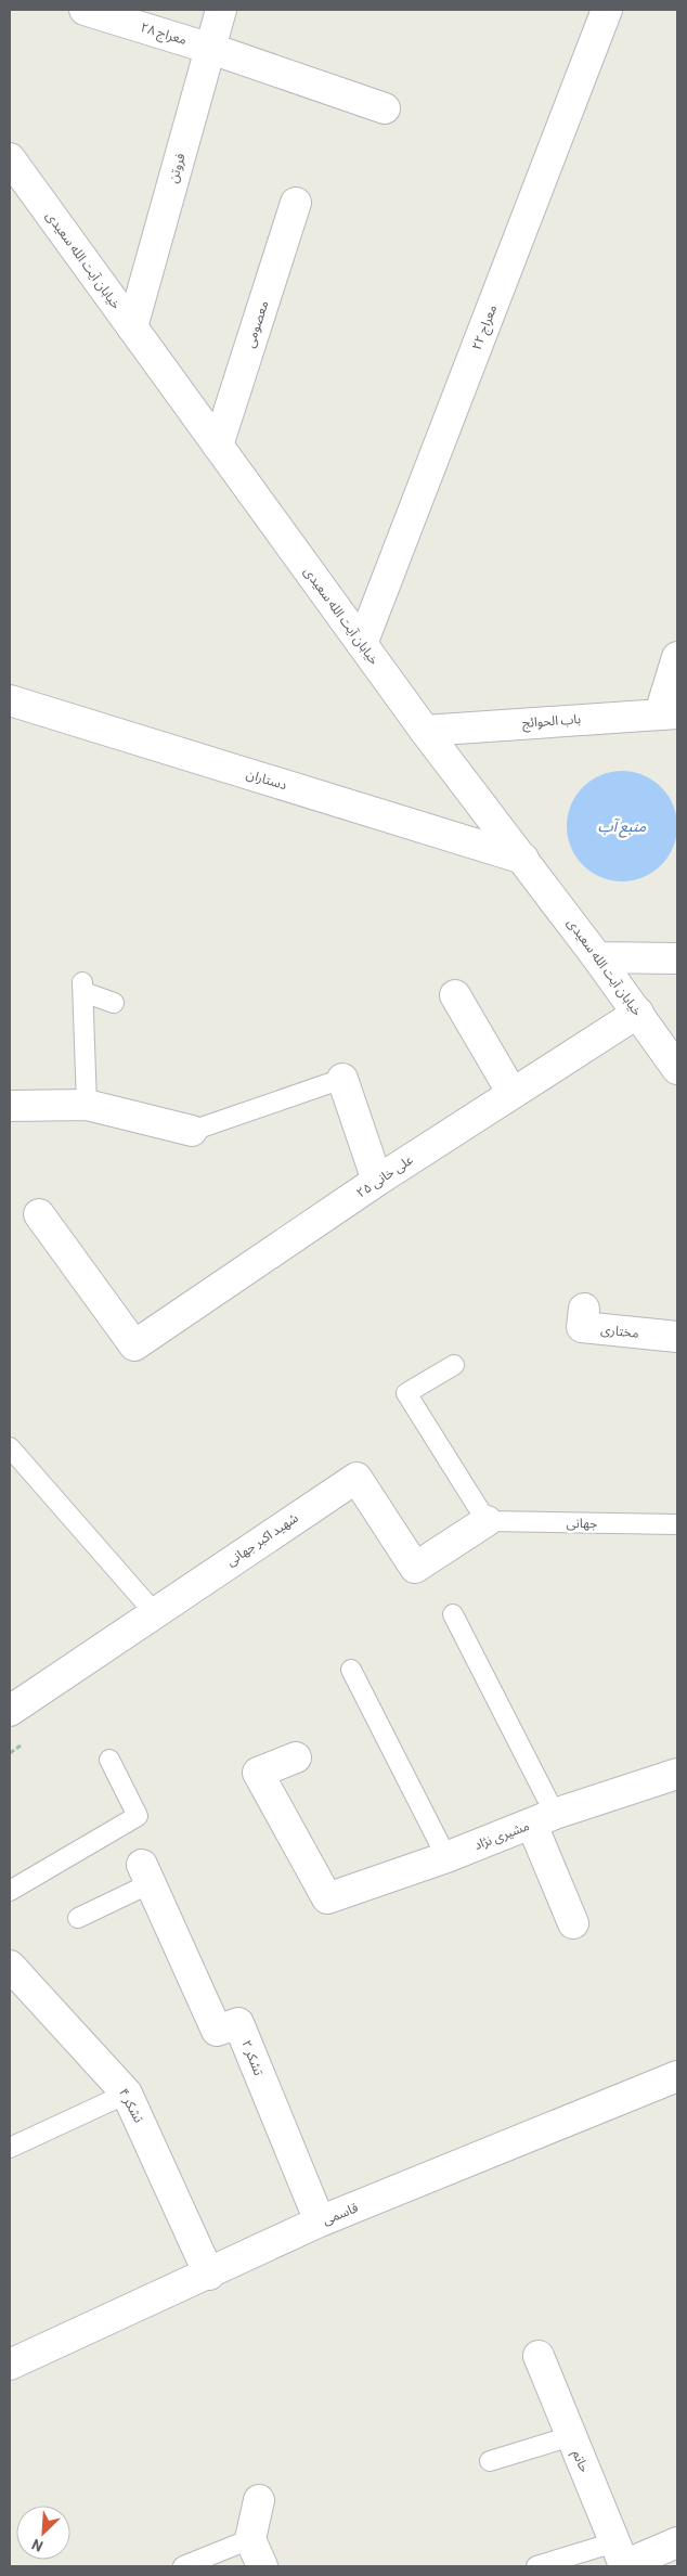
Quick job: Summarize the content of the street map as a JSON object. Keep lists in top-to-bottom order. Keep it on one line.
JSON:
{"streets":{"street":["معراج ۲۸","فروتن","خیابان آیت الله سعیدی","معصومی","معراج ۲۲","باب الحوائج","دستاران","علی خانی ۲۵","مختاری","شهید اکبر جهانی","مشیری نژاد","تشکر ۲","تشکر ۴","قاسمی","حاتم"],"lane":["جهانی"]},"crossings":[["معراج ۲۸","فروتن"],["فروتن","خیابان آیت الله سعیدی"],["خیابان آیت الله سعیدی","معصومی"],["خیابان آیت الله سعیدی","معراج ۲۲"],["خیابان آیت الله سعیدی","باب الحوائج"],["خیابان آیت الله سعیدی","دستاران"],["خیابان آیت الله سعیدی","علی خانی ۲۵"],["جهانی","شهید اکبر جهانی"],["تشکر ۲","قاسمی"],["تشکر ۴","قاسمی"]],"water":["منبع آب"],"north":"bottom left"}
